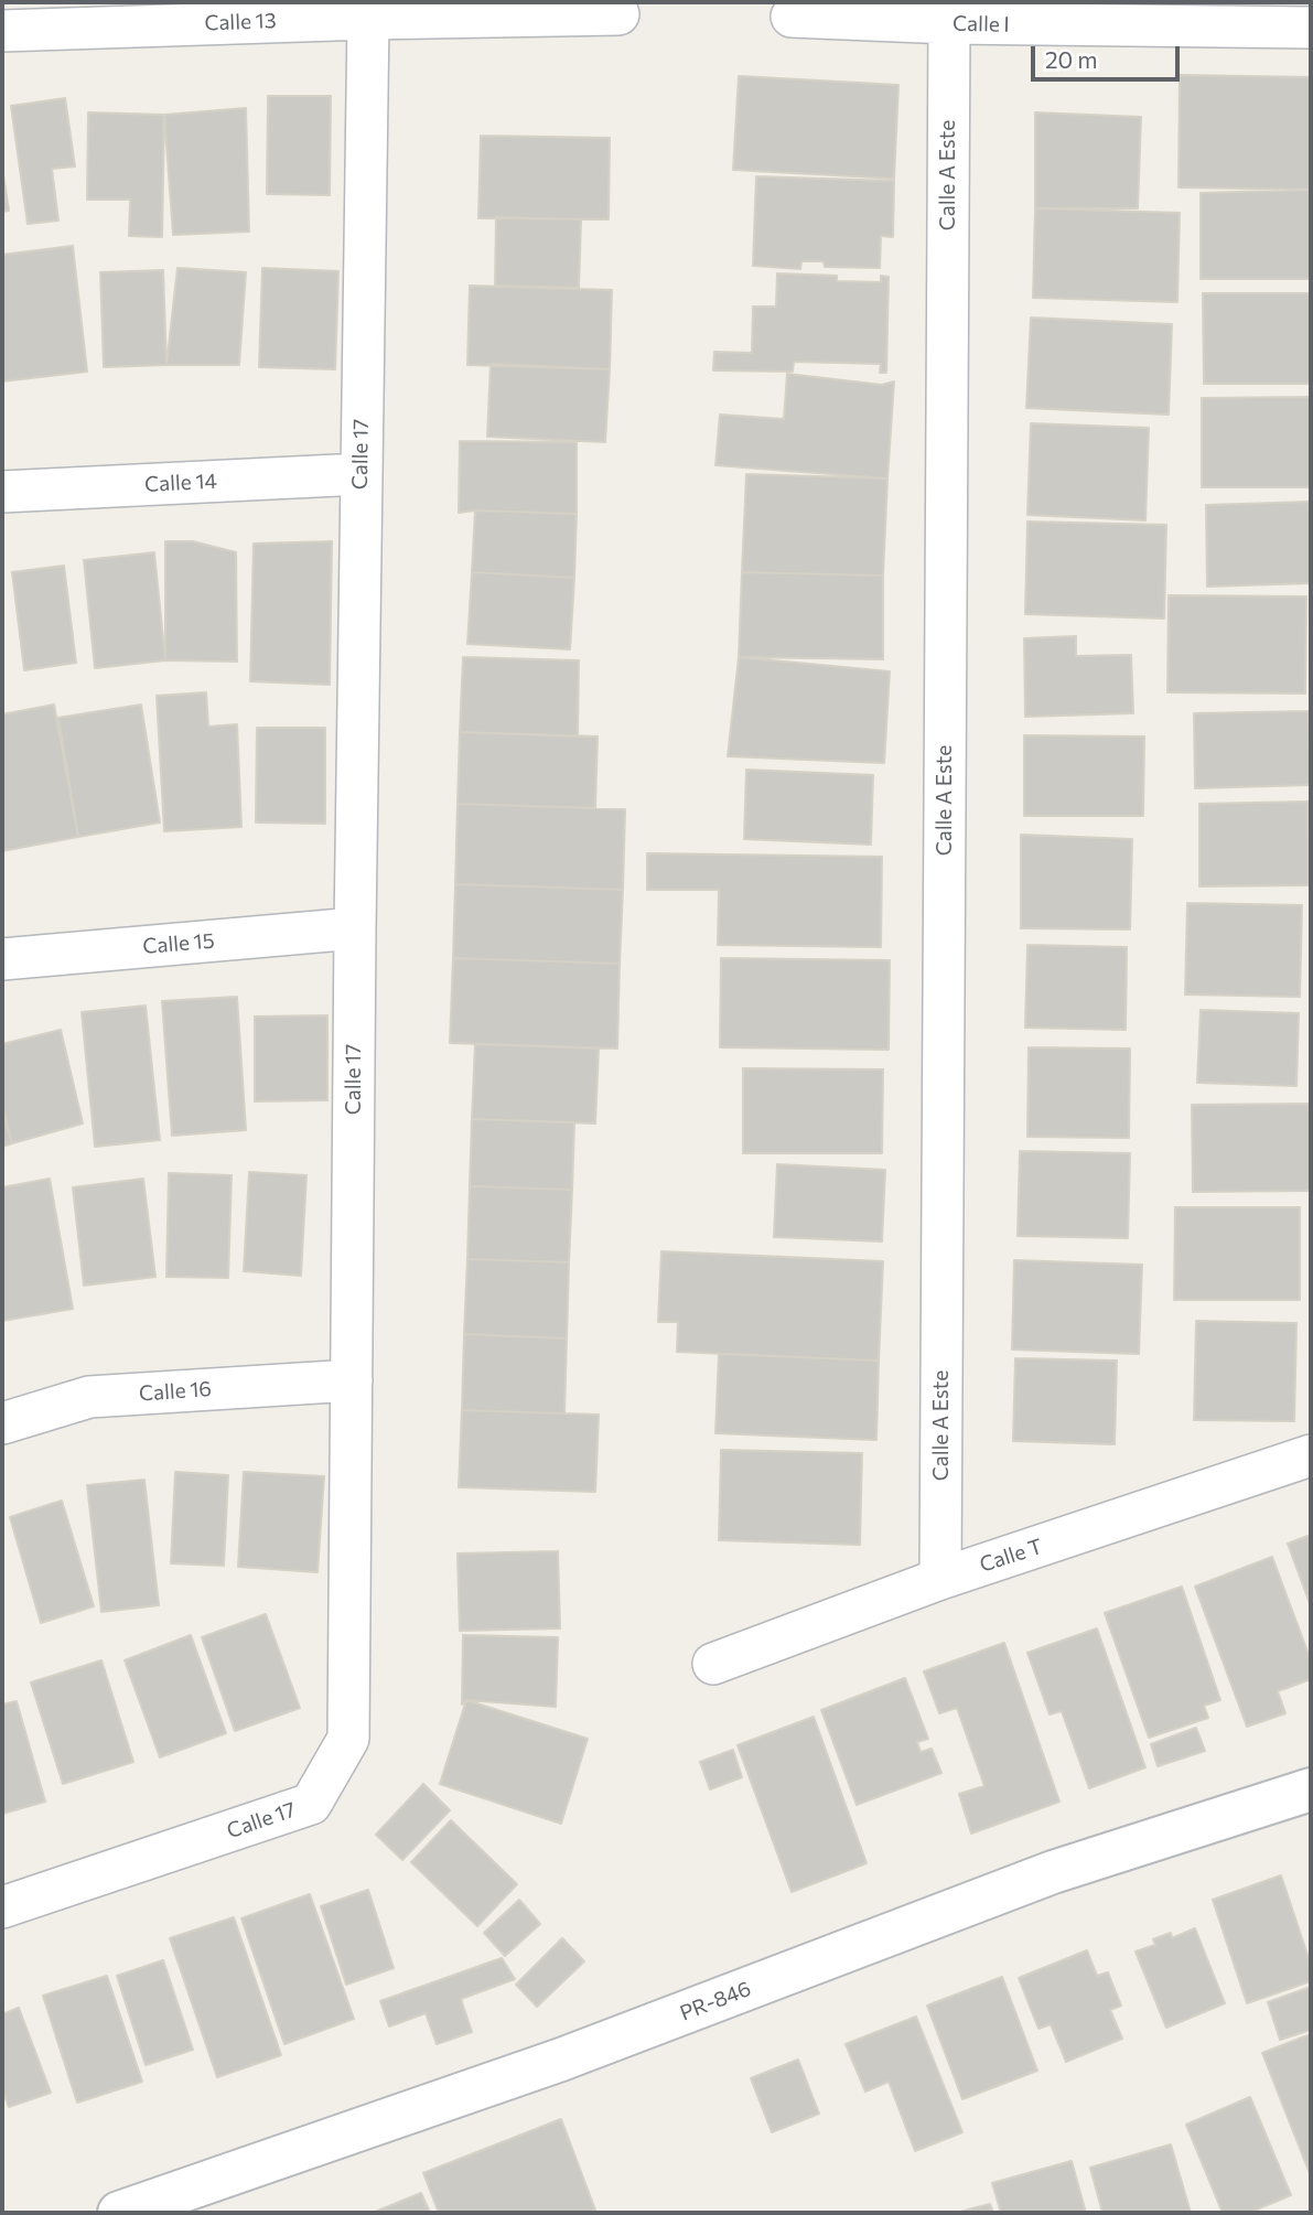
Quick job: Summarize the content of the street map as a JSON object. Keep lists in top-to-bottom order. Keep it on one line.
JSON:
{"streets":{"street":["Calle 13","Calle I","Calle A Este","Calle 17","Calle 14","Calle 15","Calle 16","Calle T","PR-846"]},"crossings":[["Calle 13","Calle 17"],["Calle I","Calle A Este"],["Calle A Este","Calle T"],["Calle 17","Calle 14"],["Calle 17","Calle 15"],["Calle 17","Calle 16"]],"scale_bar":"20 m"}
